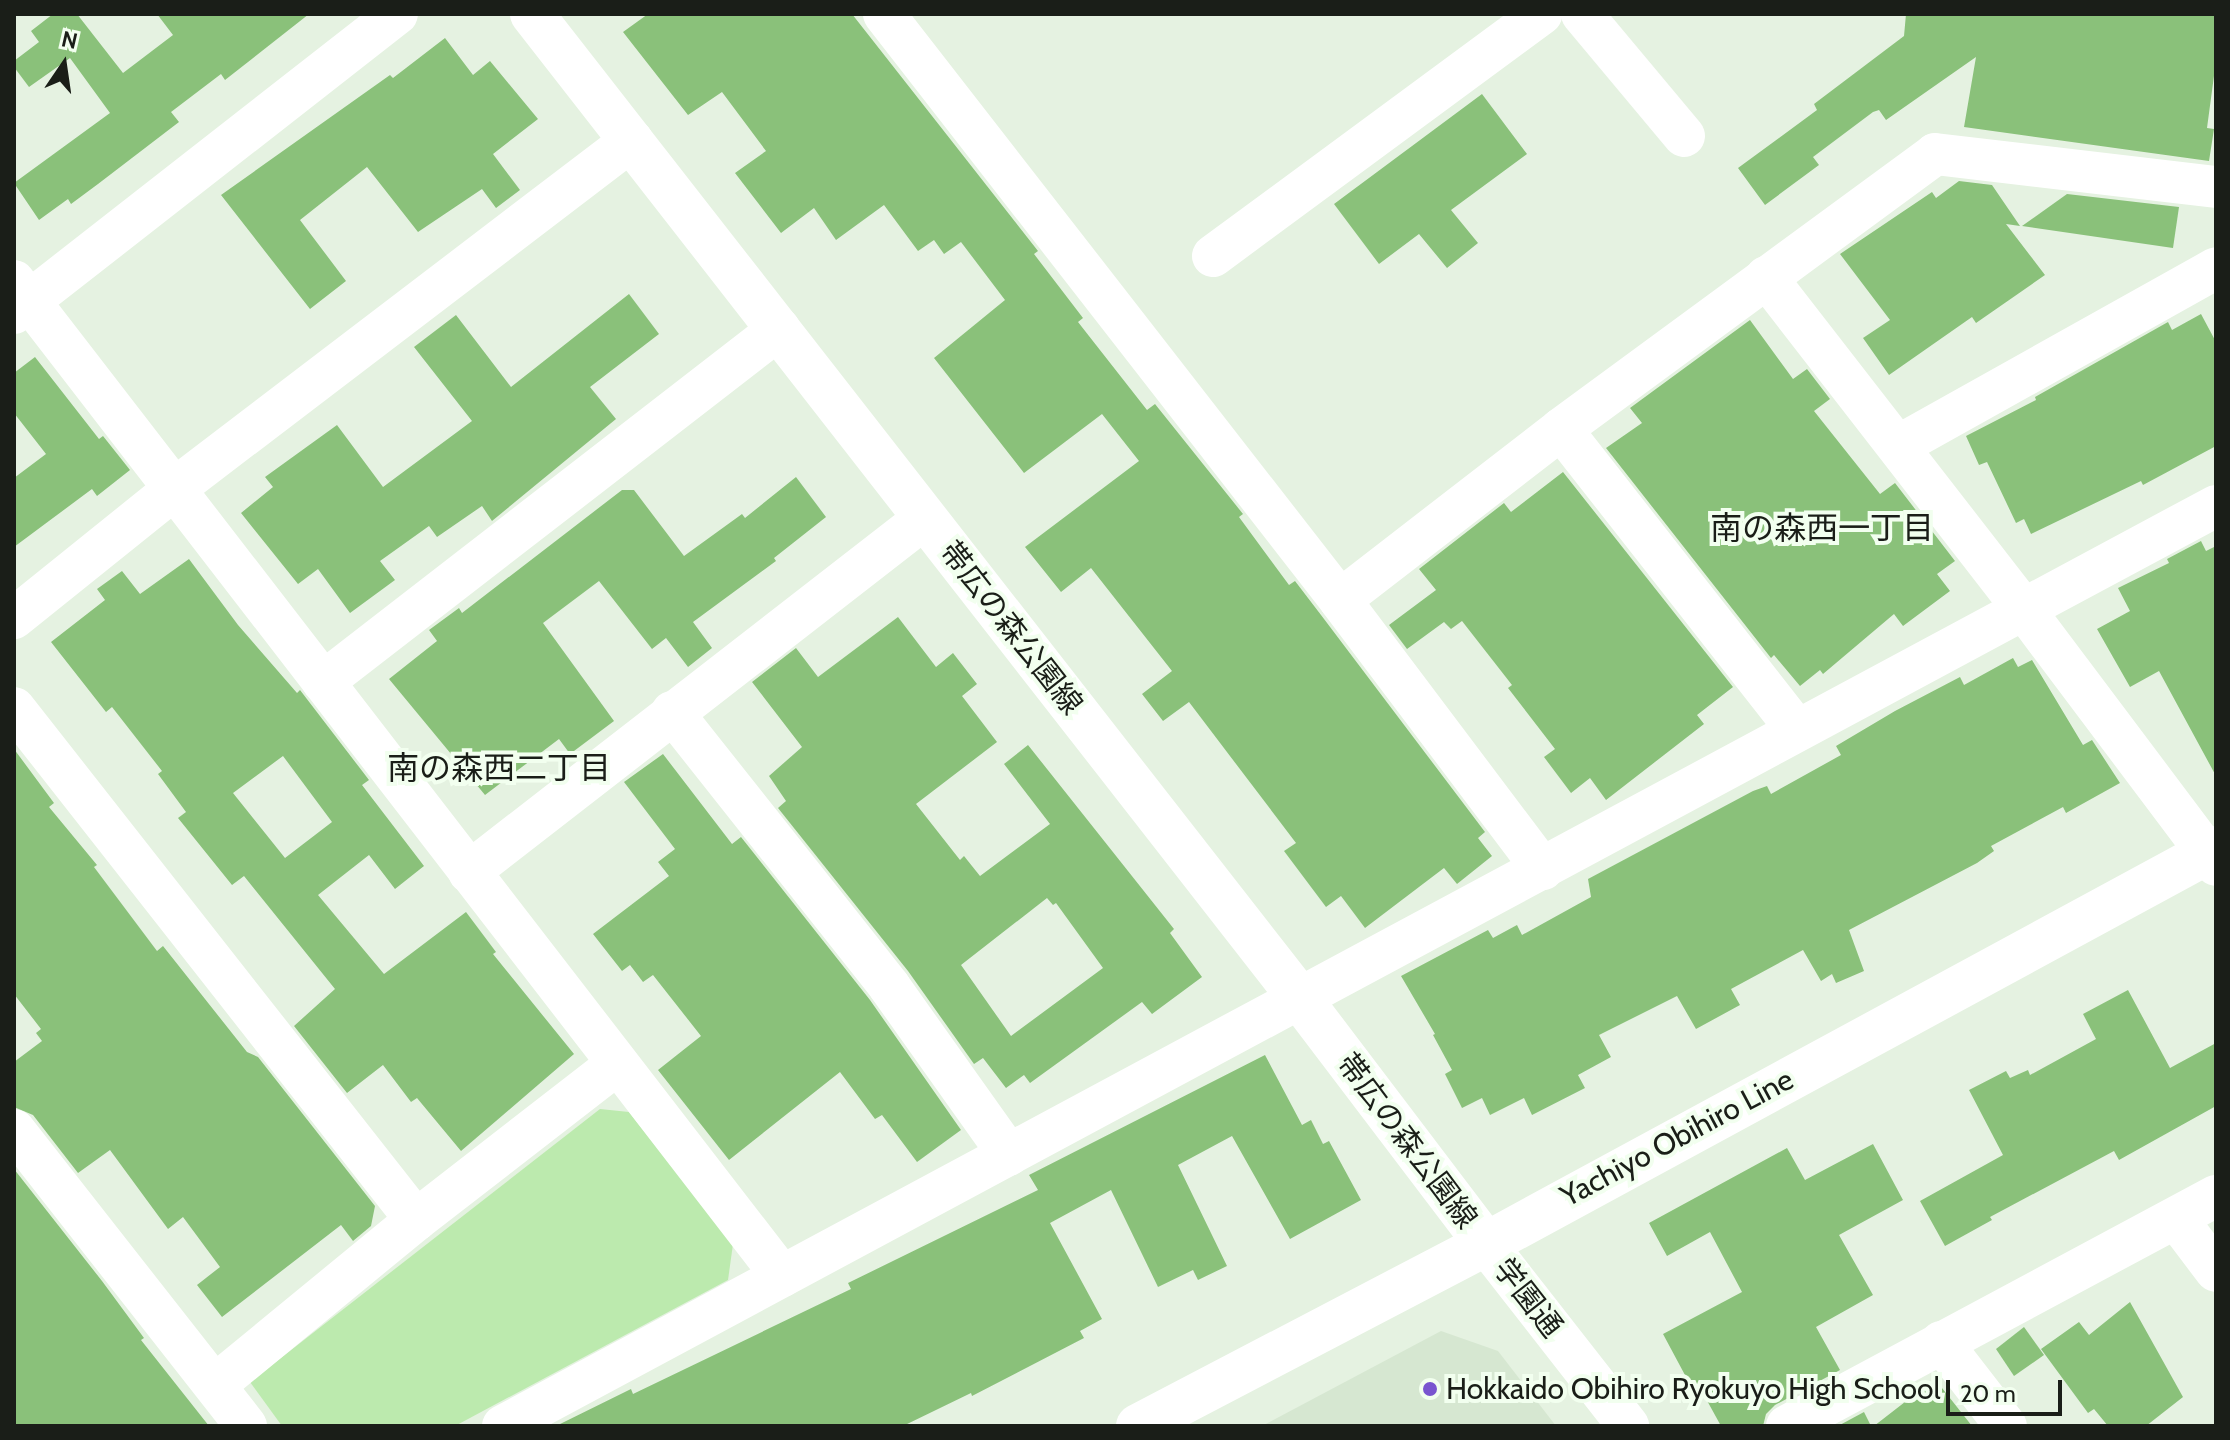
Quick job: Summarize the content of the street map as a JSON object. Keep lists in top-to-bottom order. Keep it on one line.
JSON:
{"streets":{"main road":["帯広の森公園線","Yachiyo Obihiro Line"],"street":["学園通"]},"crossings":[["帯広の森公園線","Yachiyo Obihiro Line"],["帯広の森公園線","学園通"],["Yachiyo Obihiro Line","学園通"]],"districts":["南の森西一丁目","南の森西二丁目"],"places":["Hokkaido Obihiro Ryokuyo High School"],"scale_bar":"20 m","north":"top"}
